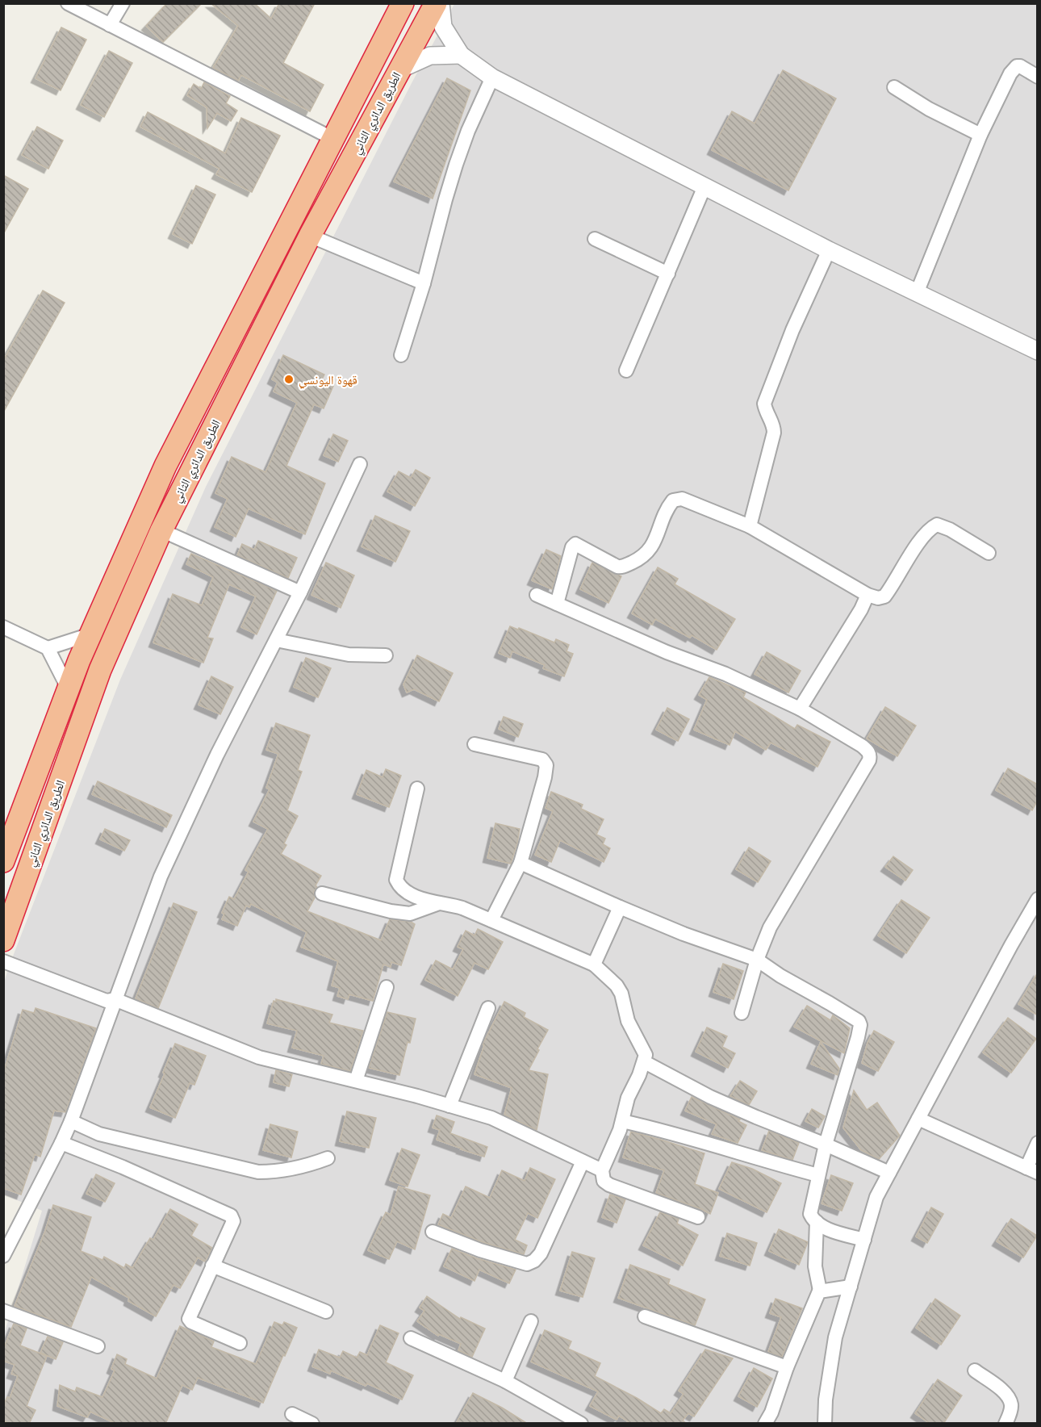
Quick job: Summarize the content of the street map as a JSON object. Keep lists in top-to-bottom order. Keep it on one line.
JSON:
{"streets":{"highway":["الطريق الدائري الثاني"]},"places":["قهوة اليونسي"]}
